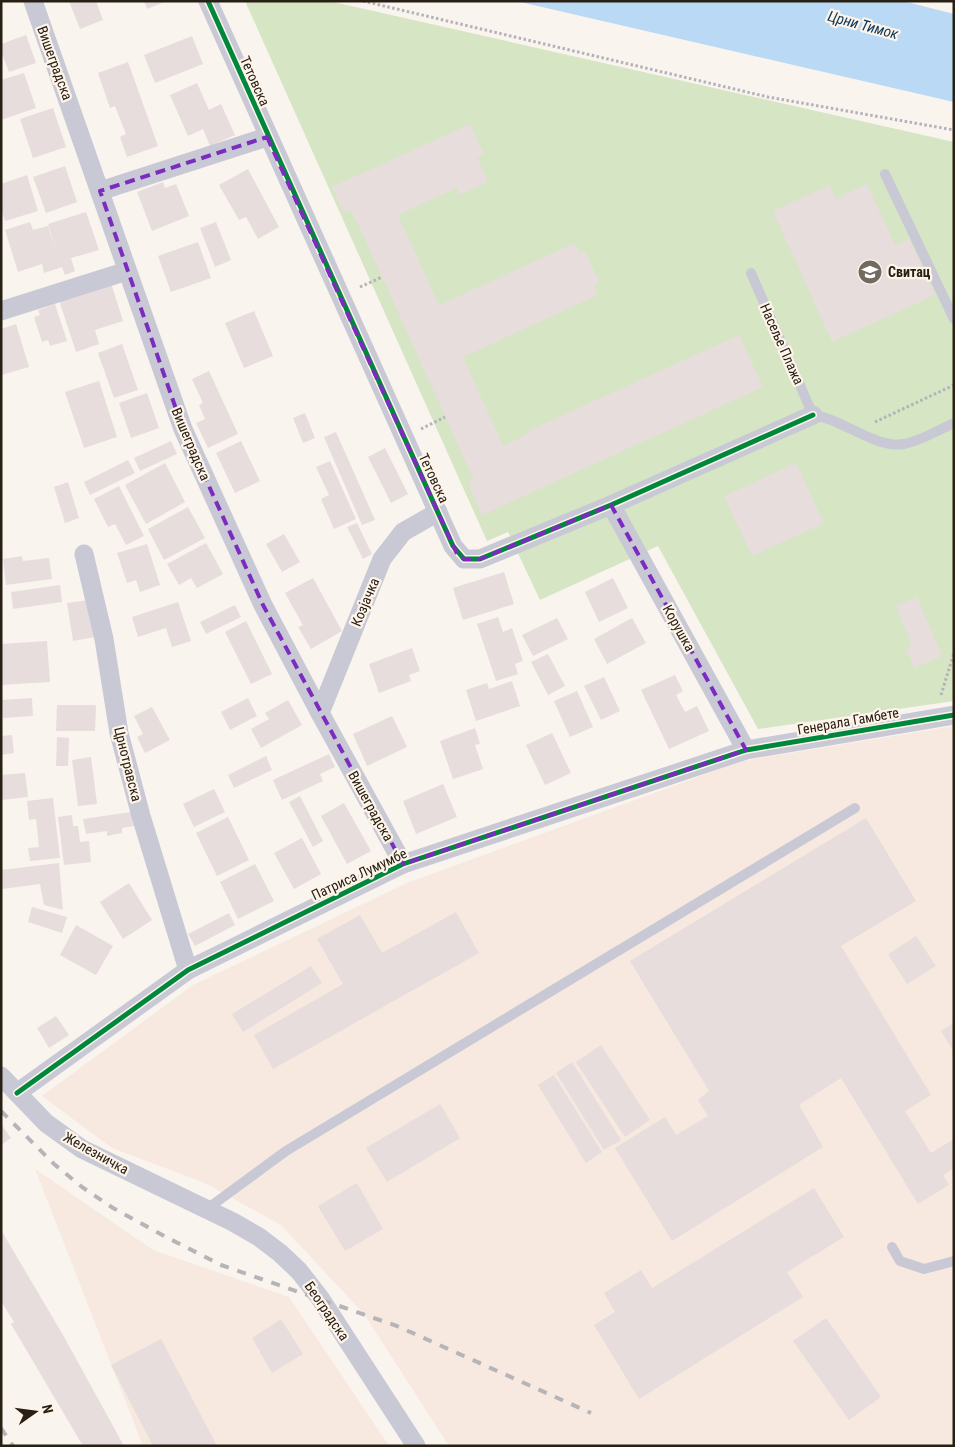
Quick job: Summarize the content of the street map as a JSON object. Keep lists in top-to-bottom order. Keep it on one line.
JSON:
{"streets":{"street":["Вишеградска","Тетовска","Козјачка","Корушка","Генерала Гамбете","Црнотравска","Патриса Лумумбе","Железничка","Београдска"],"lane":["Насеље Плажа"]},"crossings":[["Вишеградска","Козјачка"],["Вишеградска","Патриса Лумумбе"],["Тетовска","Насеље Плажа"],["Тетовска","Козјачка"],["Тетовска","Корушка"],["Корушка","Генерала Гамбете"],["Корушка","Патриса Лумумбе"],["Генерала Гамбете","Патриса Лумумбе"],["Црнотравска","Патриса Лумумбе"],["Патриса Лумумбе","Железничка"],["Железничка","Београдска"]],"water":["Црни Тимок"],"places":{"school or university":["Свитац"]},"north":"right"}
